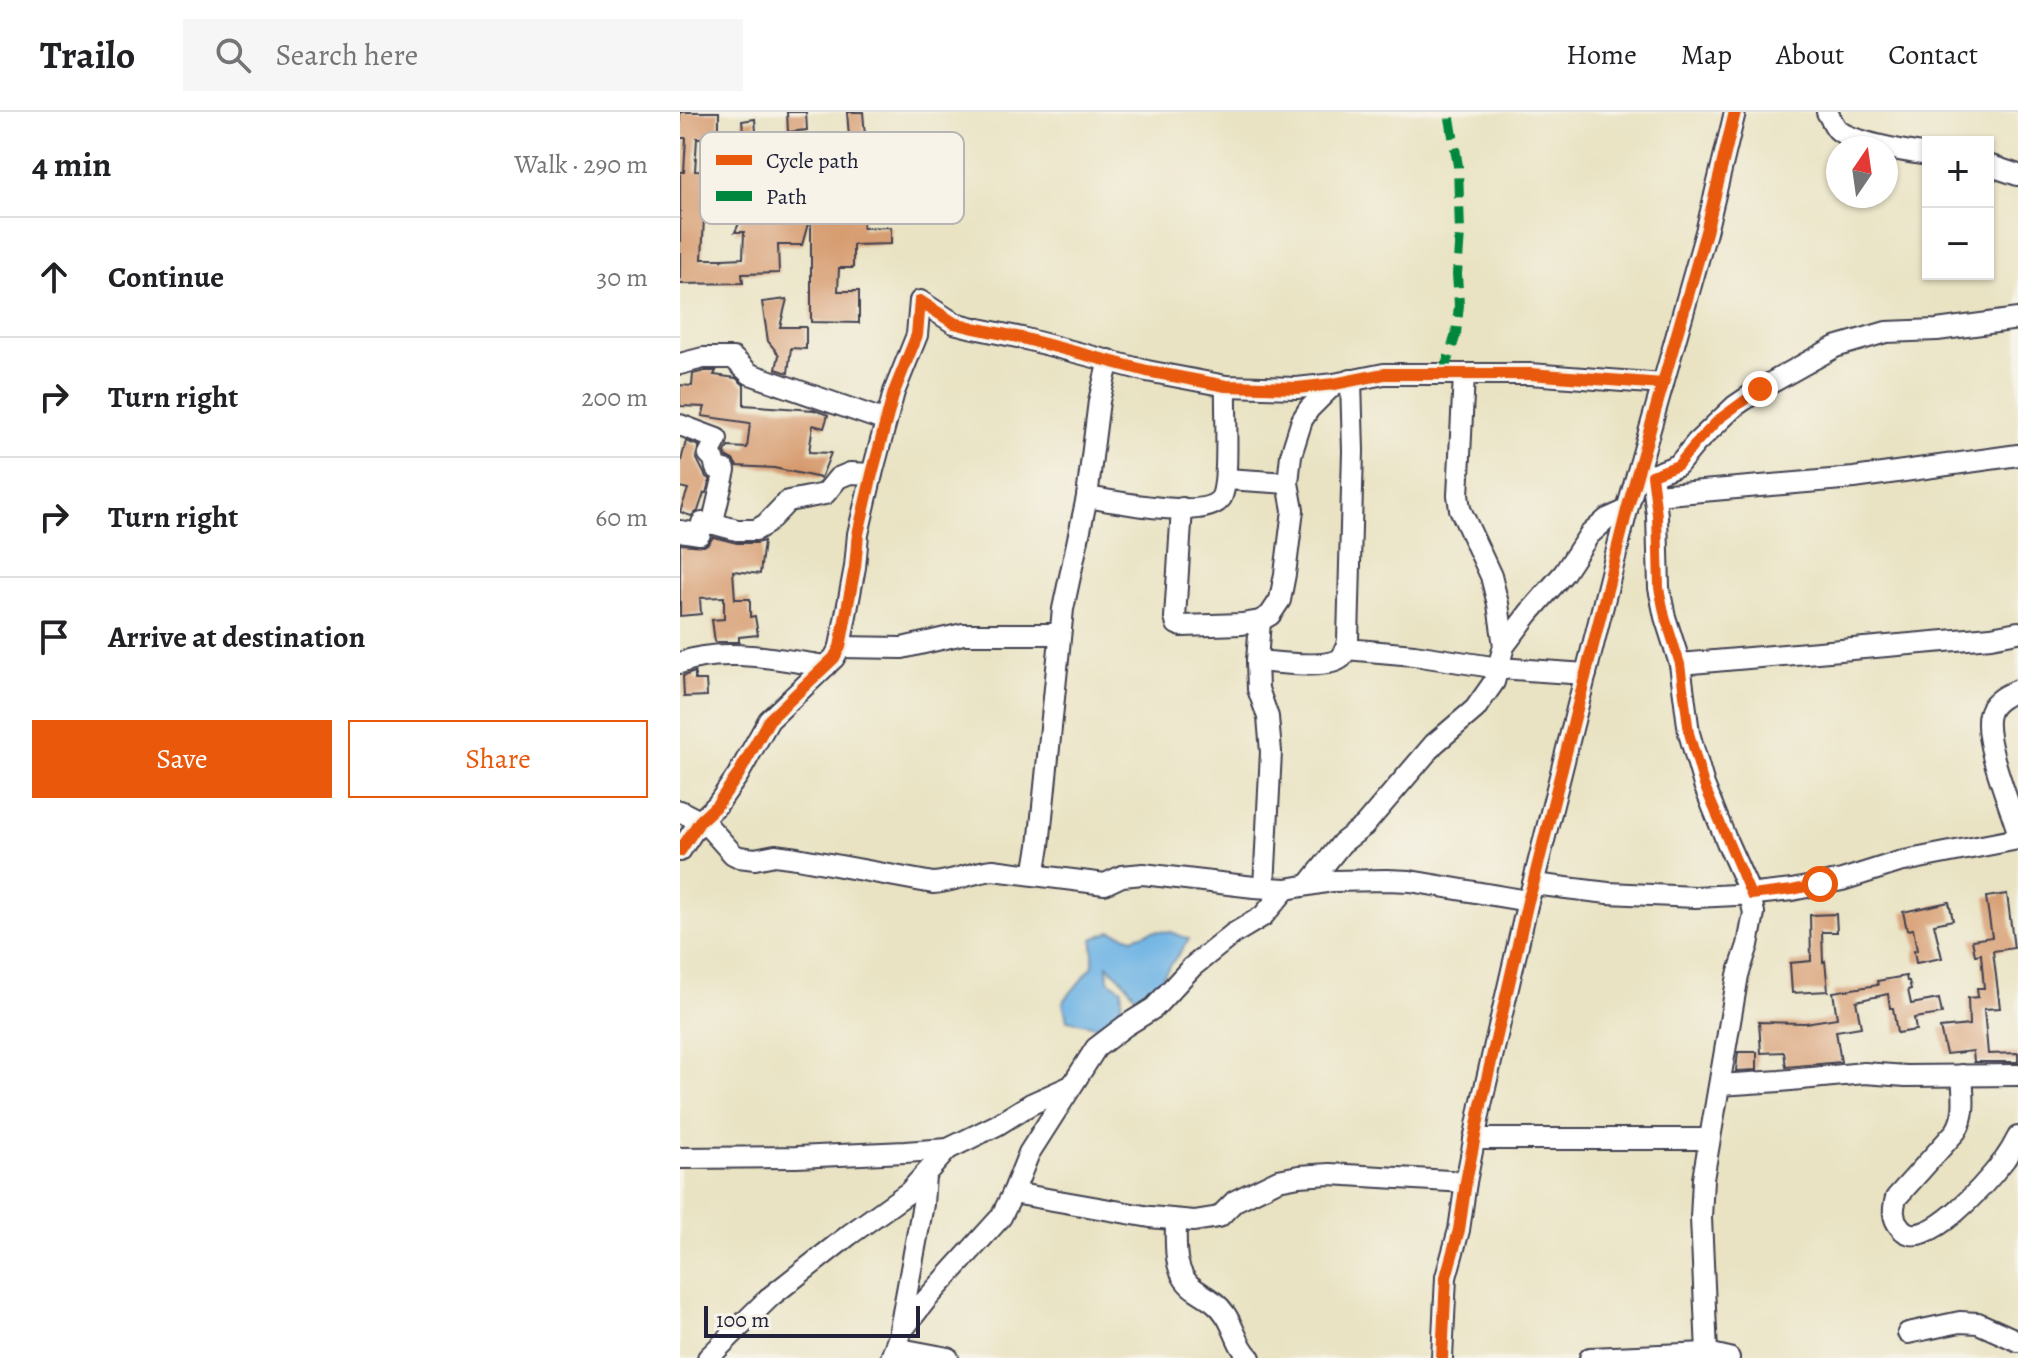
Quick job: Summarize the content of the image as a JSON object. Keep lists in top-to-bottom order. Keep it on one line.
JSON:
{"legend":["Cycle path","Path"],"scale_bar":"100 m","north":"top","page":{"header":"Trailo","search":"Search here","nav":["Home","Map","About","Contact"],"heading":["4 min","Walk · 290 m"],"map_buttons":["+","−"],"list":[["Continue","30 m"],["Turn right","200 m"],["Turn right","60 m"],"Arrive at destination"],"buttons":["Save","Share"],"scale":"100 m"}}
